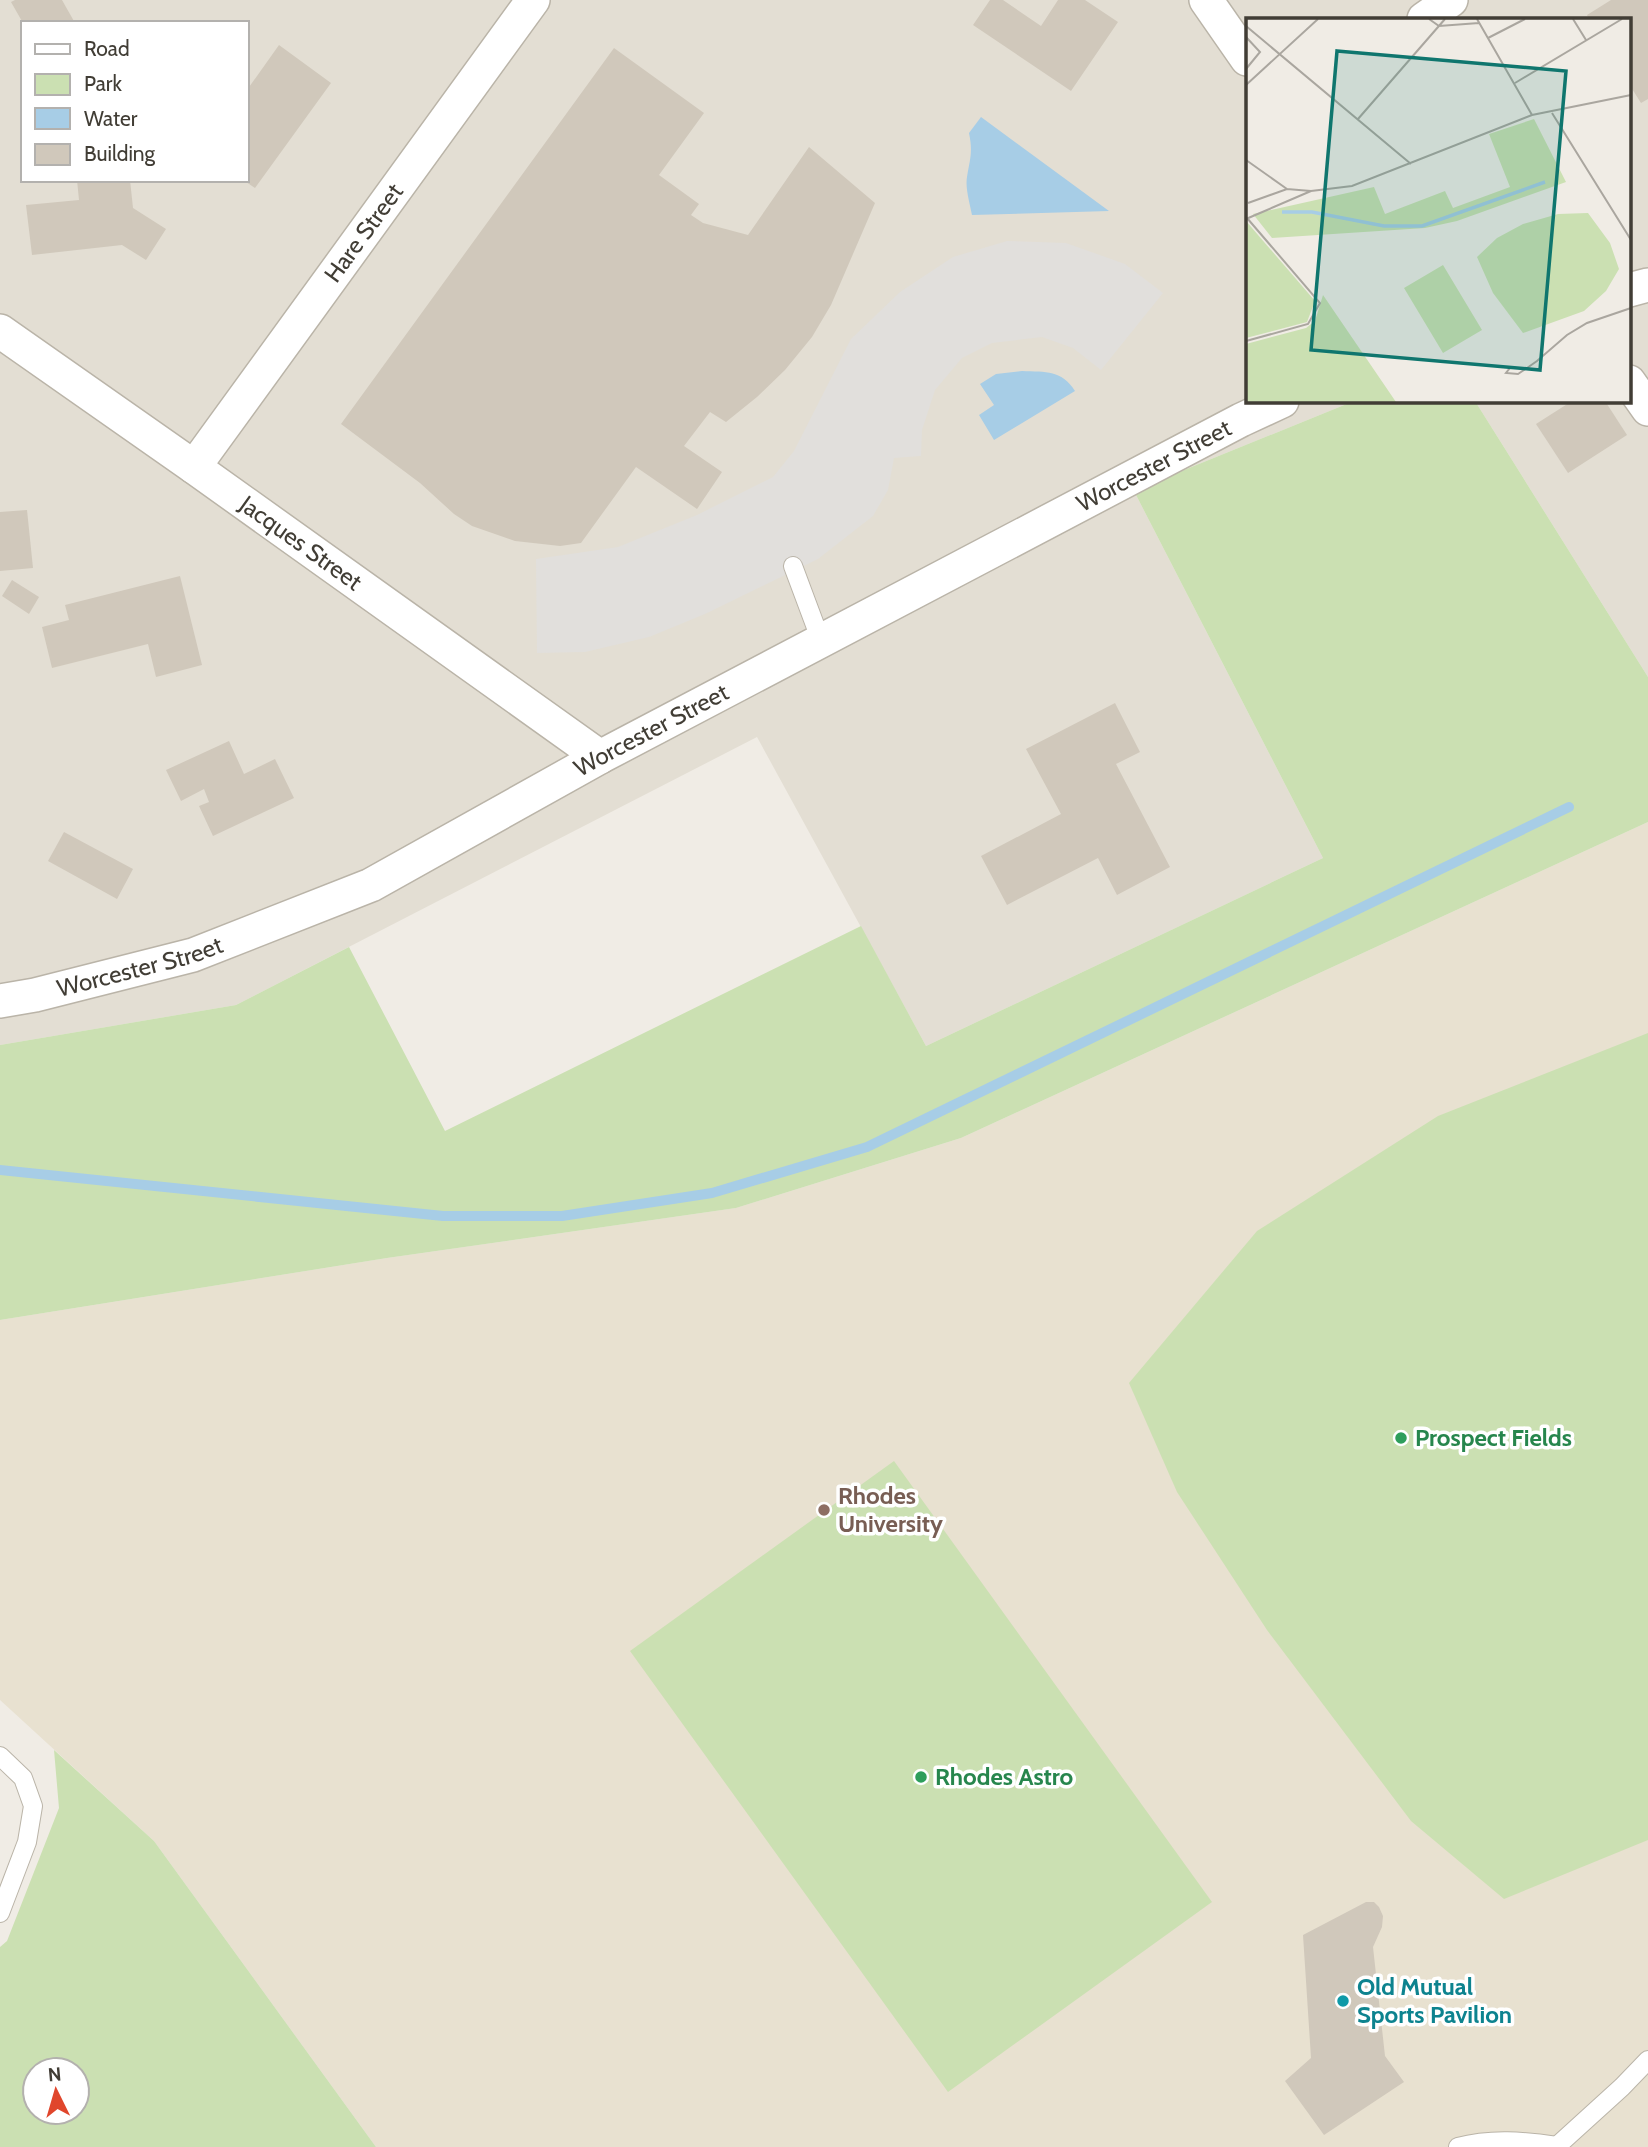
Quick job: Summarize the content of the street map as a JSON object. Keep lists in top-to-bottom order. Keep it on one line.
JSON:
{"streets":{"street":["Hare Street","Worcester Street","Jacques Street"]},"crossings":[["Hare Street","Jacques Street"],["Worcester Street","Jacques Street"]],"places":["Prospect Fields","Rhodes University","Rhodes Astro","Old Mutual Sports Pavilion"],"legend":["Road","Park","Water","Building"],"north":"top"}
